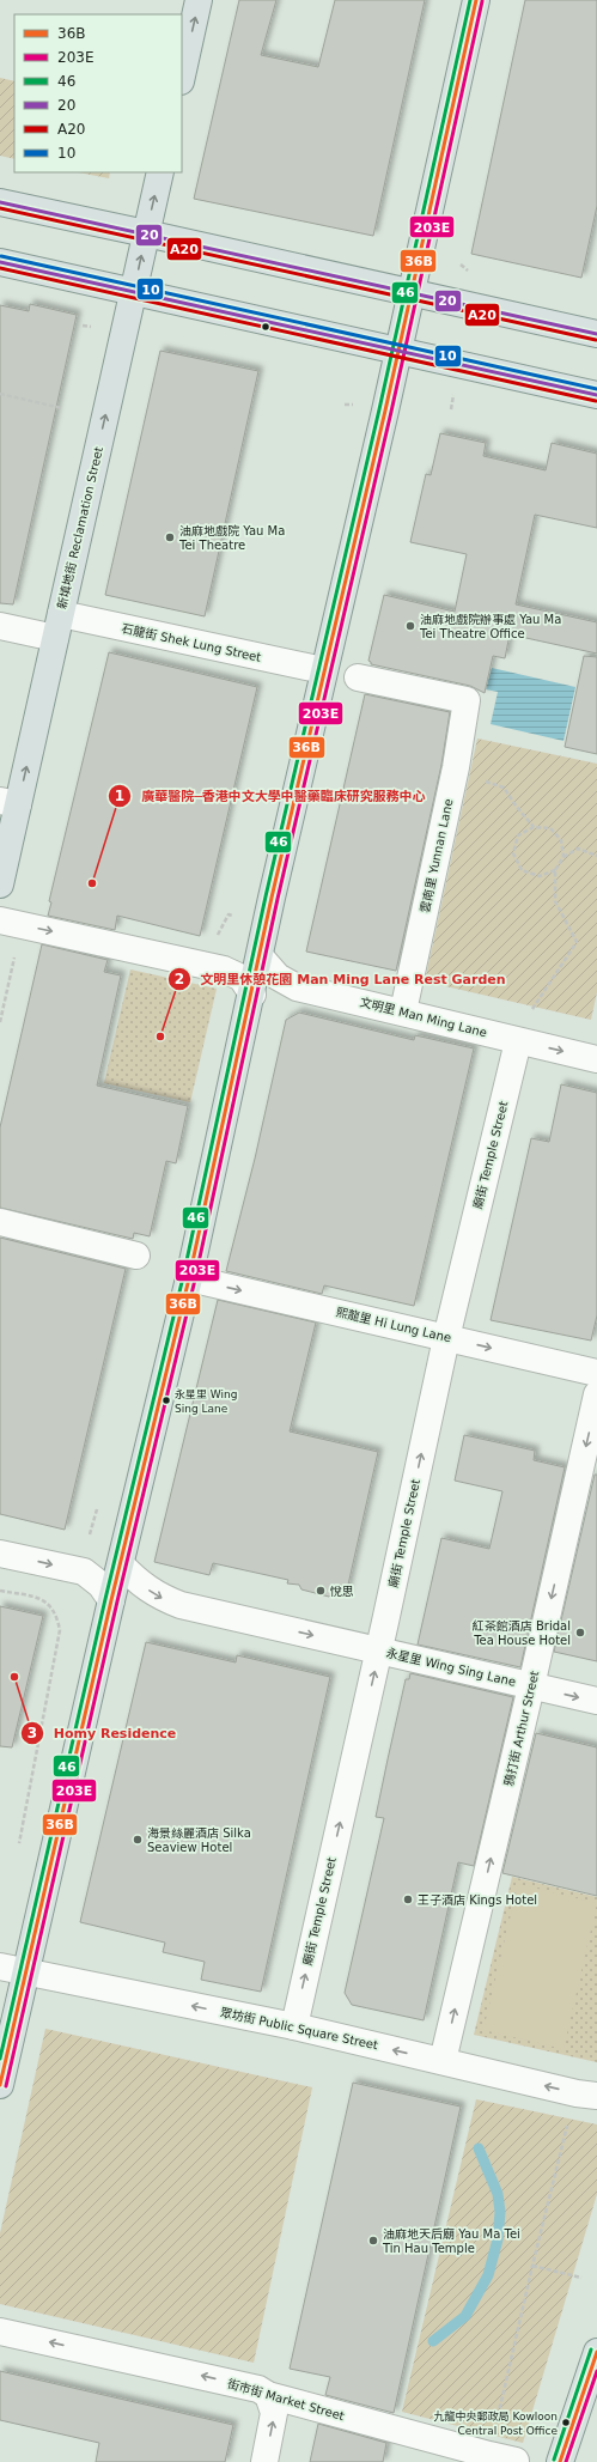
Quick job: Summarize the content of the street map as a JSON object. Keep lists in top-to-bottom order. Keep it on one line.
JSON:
{"streets":{"main road":["新填地街 Reclamation Street"],"street":["石龍街 Shek Lung Street","雲南里 Yunnan Lane","文明里 Man Ming Lane","廟街 Temple Street","熙龍里 Hi Lung Lane","永星里 Wing Sing Lane","鴉打街 Arthur Street","眾坊街 Public Square Street","街市街 Market Street"]},"crossings":[["新填地街 Reclamation Street","石龍街 Shek Lung Street"],["雲南里 Yunnan Lane","文明里 Man Ming Lane"],["文明里 Man Ming Lane","廟街 Temple Street"],["廟街 Temple Street","熙龍里 Hi Lung Lane"],["廟街 Temple Street","永星里 Wing Sing Lane"],["廟街 Temple Street","眾坊街 Public Square Street"],["永星里 Wing Sing Lane","鴉打街 Arthur Street"],["鴉打街 Arthur Street","眾坊街 Public Square Street"]],"one_way":["新填地街 Reclamation Street","廟街 Temple Street","熙龍里 Hi Lung Lane","永星里 Wing Sing Lane","眾坊街 Public Square Street","街市街 Market Street"],"places":["油麻地戲院 Yau Ma Tei Theatre","油麻地戲院辦事處 Yau Ma Tei Theatre Office","廣華醫院─香港中文大學中醫藥臨床研究服務中心","文明里休憩花園 Man Ming Lane Rest Garden","永星里 Wing Sing Lane","悅思","紅茶館酒店 Bridal Tea House Hotel","Homy Residence","海景絲麗酒店 Silka Seaview Hotel","王子酒店 Kings Hotel","油麻地天后廟 Yau Ma Tei Tin Hau Temple","九龍中央郵政局 Kowloon Central Post Office"],"lines":["transit line 36B","transit line 46","transit line 203E","transit line 20","transit line A20","transit line 10"],"legend":["36B","203E","46","20","A20","10"]}
